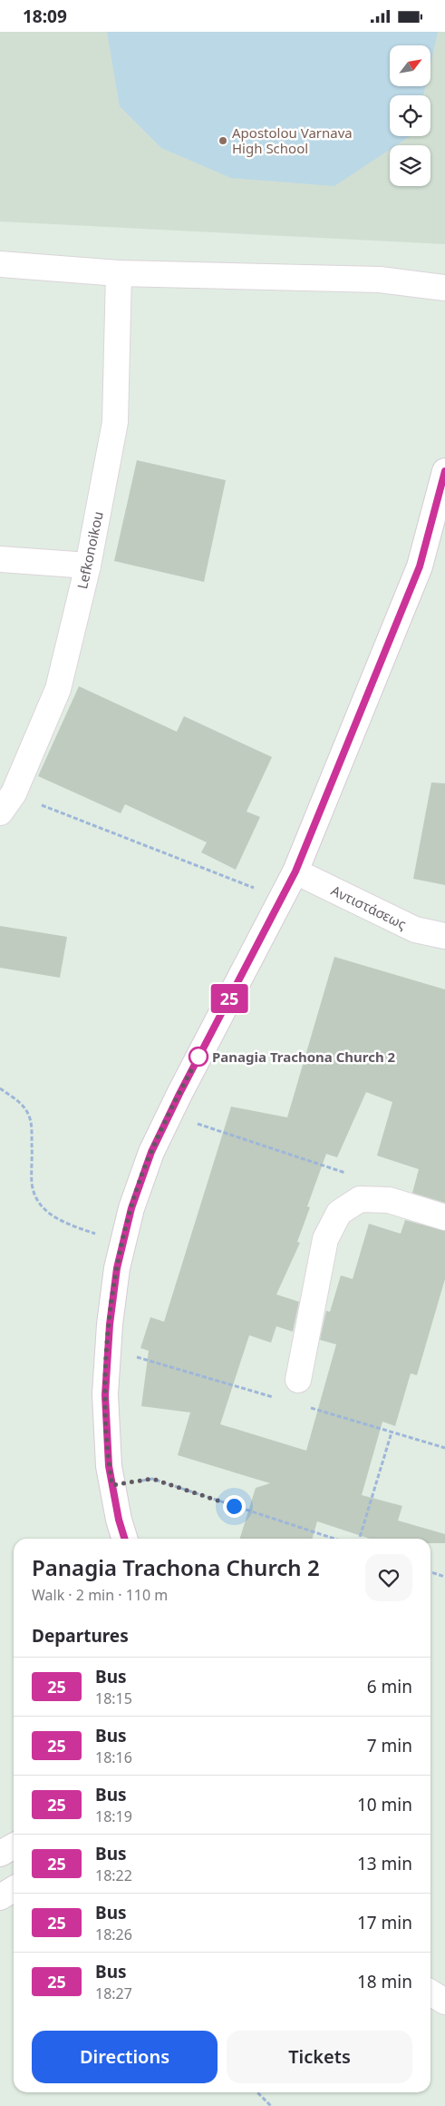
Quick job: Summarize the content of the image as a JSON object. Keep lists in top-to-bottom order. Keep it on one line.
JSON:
{"streets":{"street":["Lefkonoikou","Αντιστάσεως"]},"places":["Apostolou Varnava High School","Panagia Trachona Church 2"],"lines":["bus line 25"],"north":"top right","page":{"status":"18:09","on_map":"25","heading":[["Panagia Trachona Church 2","Walk · 2 min · 110 m"],"Departures"],"list":[{"mark":"25","name":"Bus","note":"18:15","value":"6 min"},{"mark":"25","name":"Bus","note":"18:16","value":"7 min"},{"mark":"25","name":"Bus","note":"18:19","value":"10 min"},{"mark":"25","name":"Bus","note":"18:22","value":"13 min"},{"mark":"25","name":"Bus","note":"18:26","value":"17 min"},{"mark":"25","name":"Bus","note":"18:27","value":"18 min"}],"buttons":["Directions","Tickets"]}}
